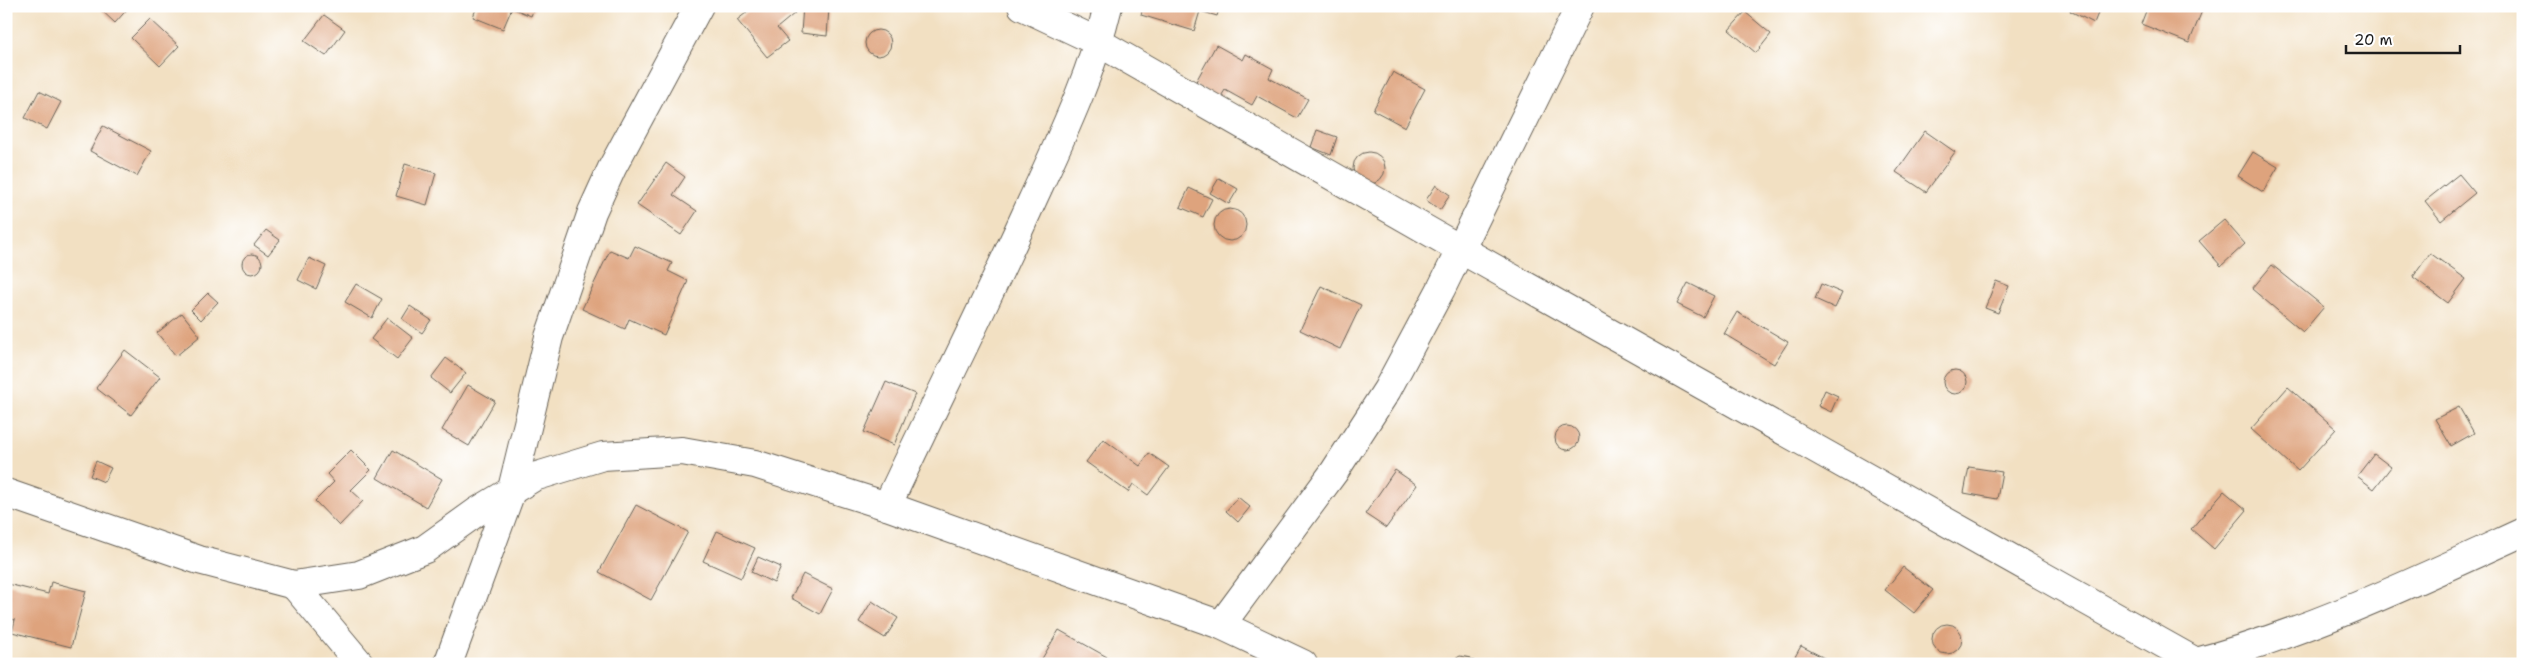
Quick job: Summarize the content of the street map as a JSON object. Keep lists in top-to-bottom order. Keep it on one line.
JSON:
{"scale_bar":"20 m"}
